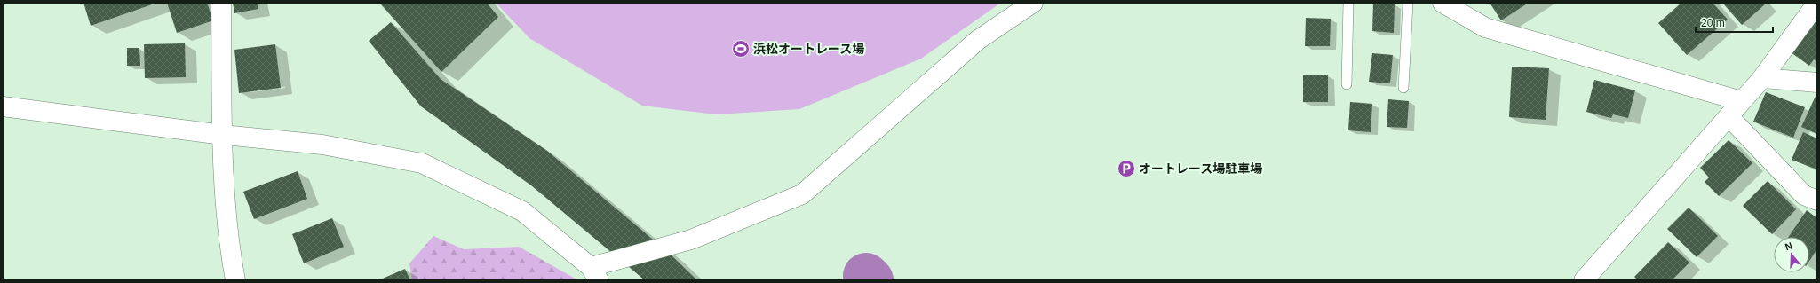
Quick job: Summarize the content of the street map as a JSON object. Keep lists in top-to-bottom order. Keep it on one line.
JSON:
{"places":{"sports":["浜松オートレース場"],"parking":["オートレース場駐車場"]},"scale_bar":"20 m","north":"top"}
